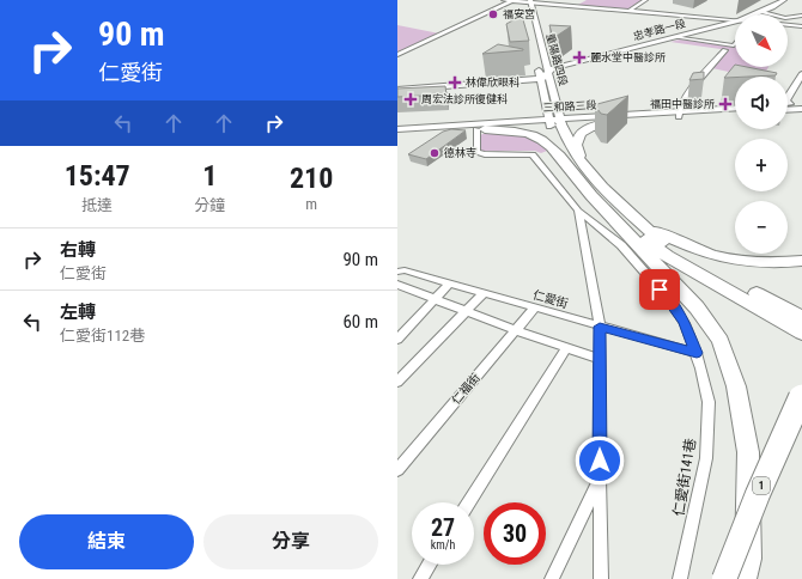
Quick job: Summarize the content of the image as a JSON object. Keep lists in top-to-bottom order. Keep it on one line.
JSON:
{"streets":{"highway":["1"],"main road":["忠孝路一段","重陽路四段","三和路三段"],"street":["仁愛街","仁福街","仁愛街141巷"]},"crossings":[["忠孝路一段","重陽路四段"],["重陽路四段","三和路三段"],["三和路三段","仁愛街141巷"],["仁愛街","仁福街"],["仁愛街","仁愛街141巷"]],"places":{"other":["福安宮","德林寺"],"health":["麗水堂中醫診所","林偉欣眼科","周宏法診所復健科","福田中醫診所"]},"north":"bottom right","page":{"turn":["90 m","仁愛街"],"map_buttons":["+","−"],"eta":["15:47","抵達","1","分鐘","210","m"],"list":[{"name":"右轉","note":"仁愛街","value":"90 m"},{"name":"左轉","note":"仁愛街112巷","value":"60 m"}],"speed":"27 km/h","limit":"30","buttons":["結束","分享"]}}
